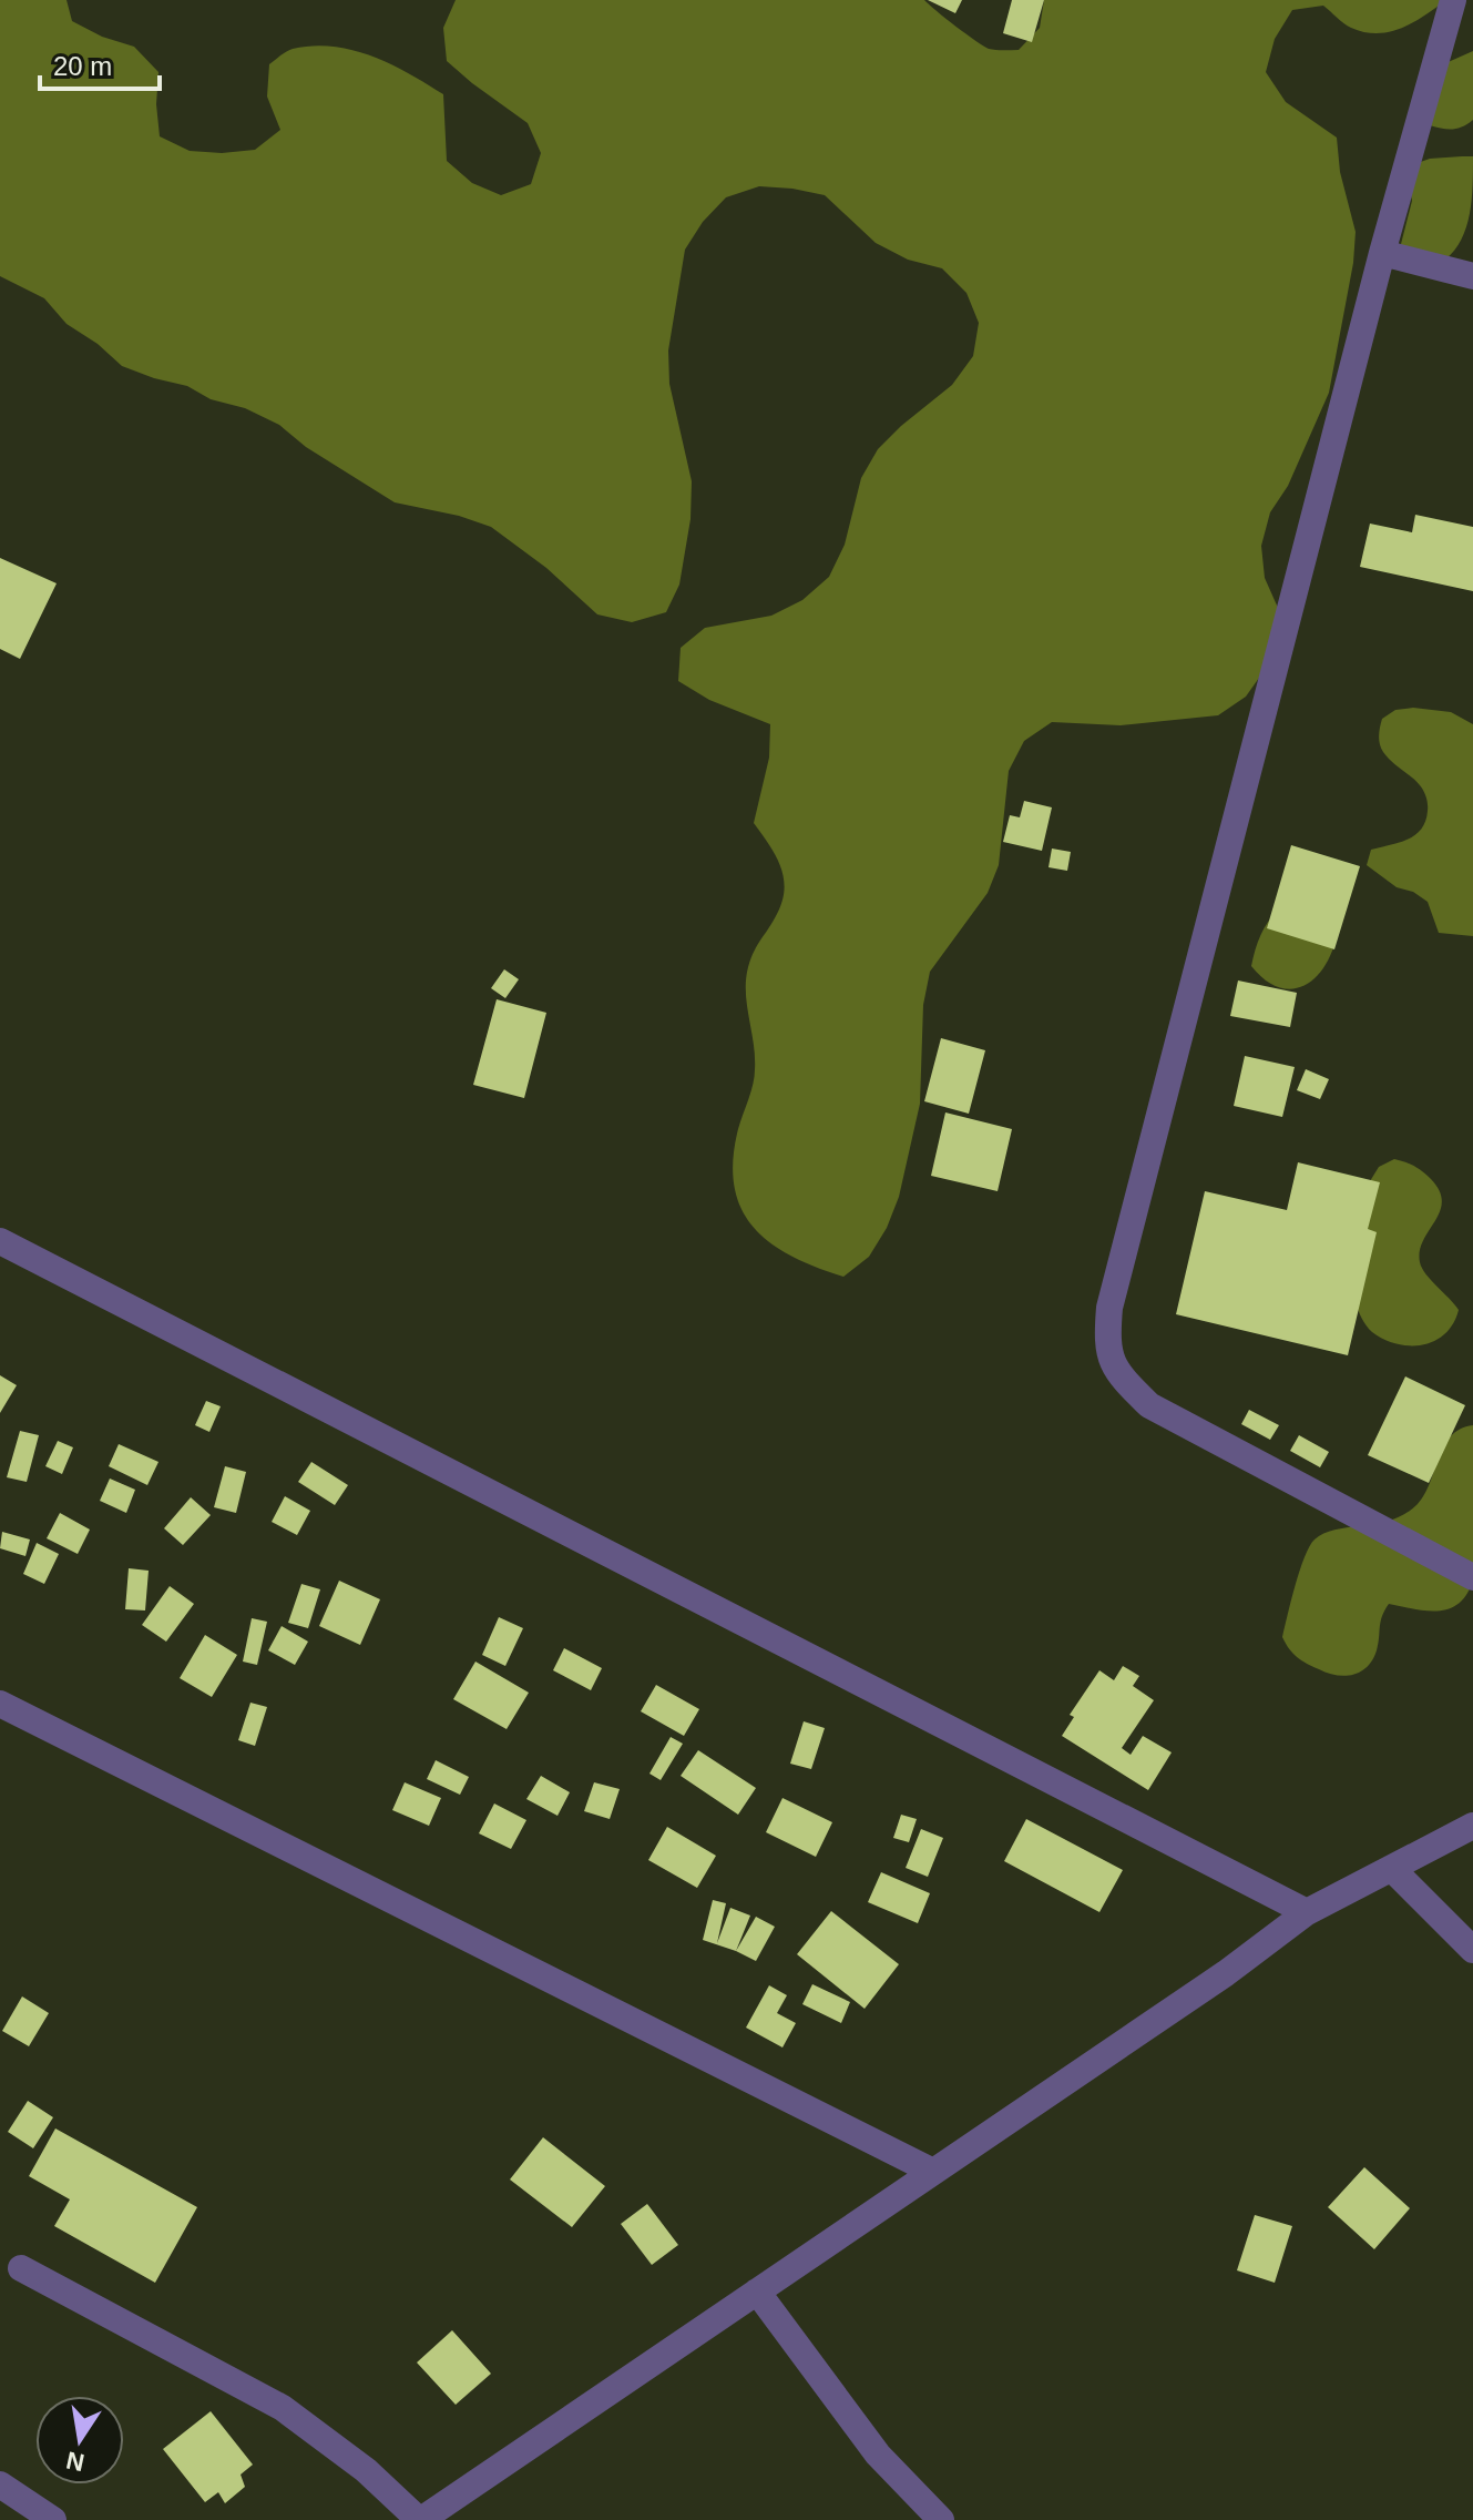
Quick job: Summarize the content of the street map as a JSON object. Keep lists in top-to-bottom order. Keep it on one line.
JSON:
{"scale_bar":"20 m","north":"bottom"}
